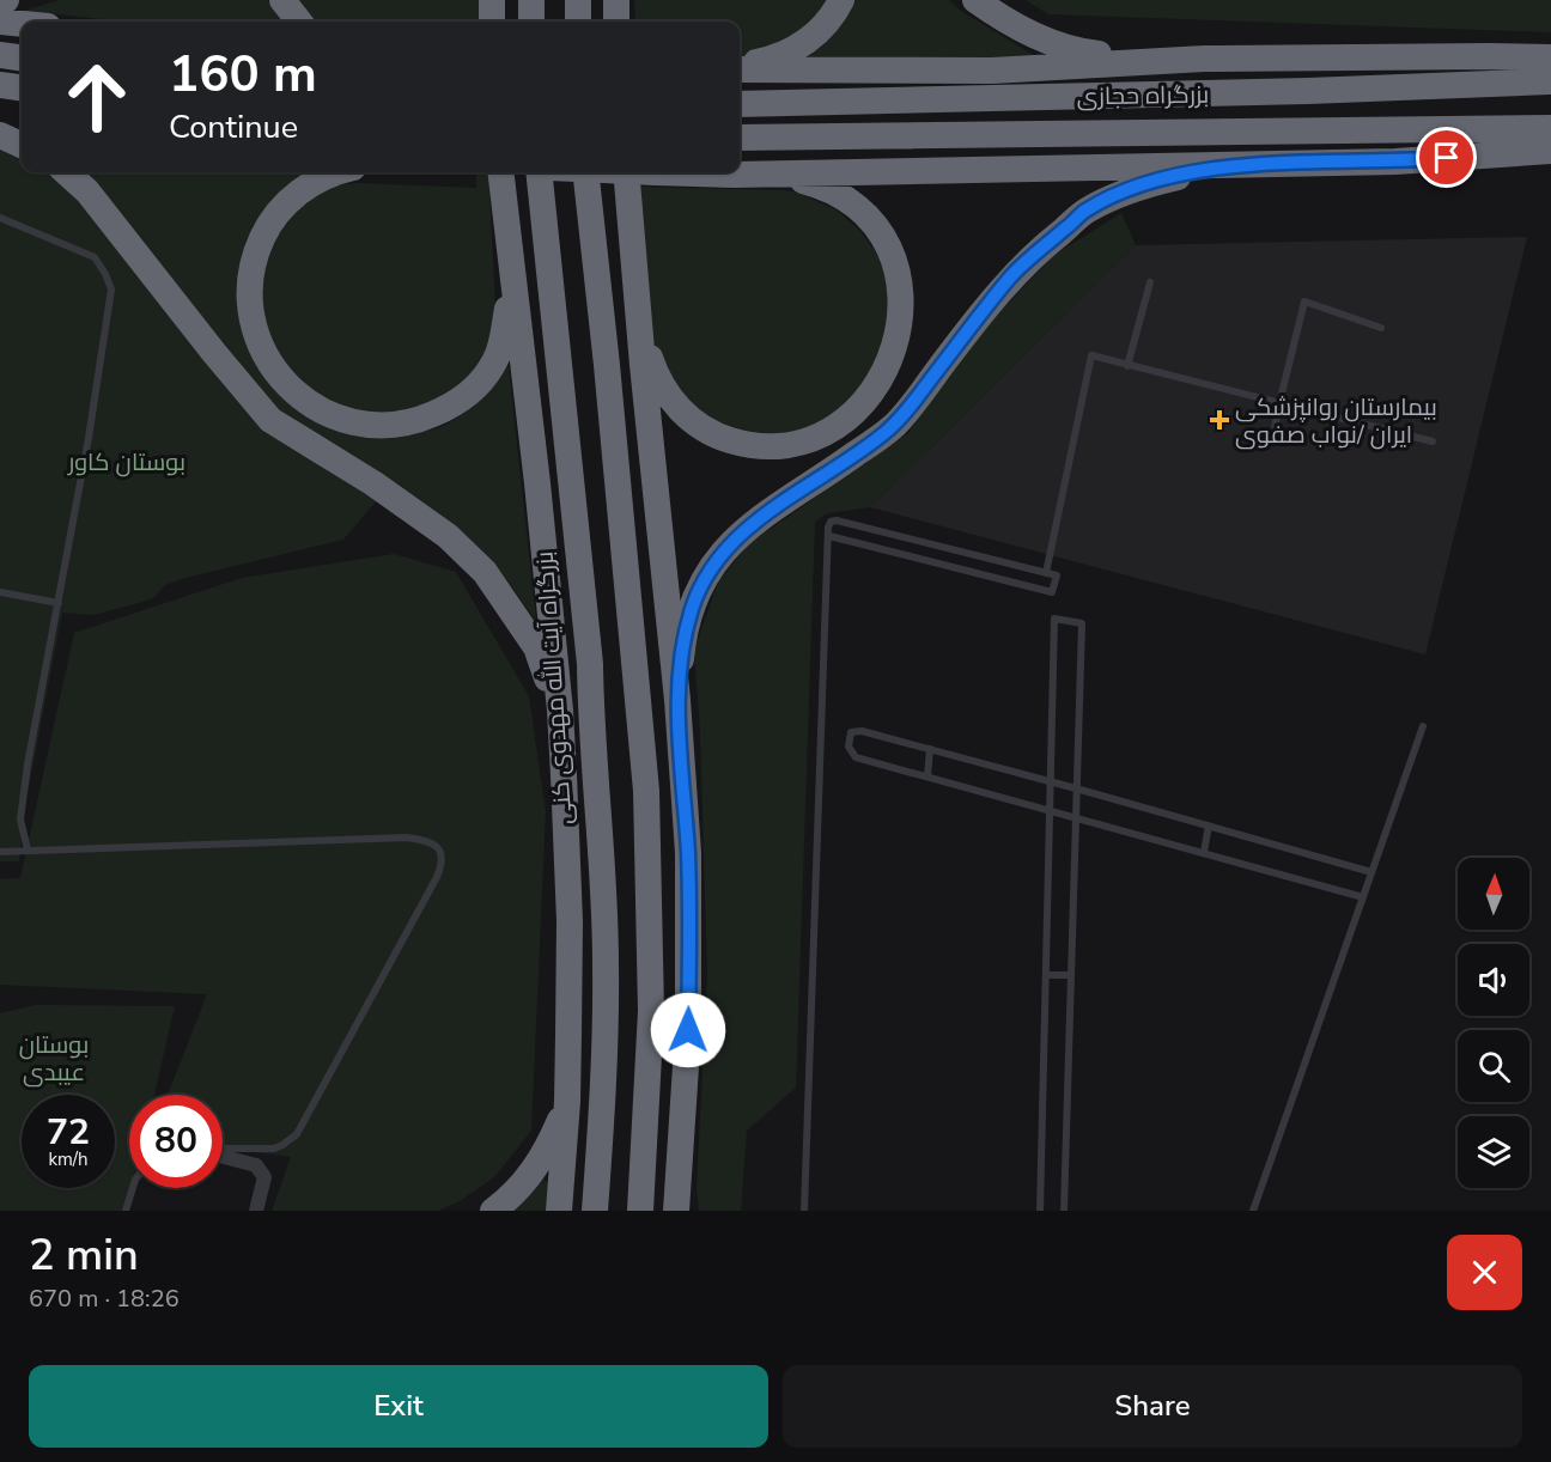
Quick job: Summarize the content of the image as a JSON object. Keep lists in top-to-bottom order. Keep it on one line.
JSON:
{"streets":{"highway":["بزرگراه حجازی","بزرگراه آیت الله مهدوی کنی"]},"parks":["بوستان کاور","بوستان عیبدی"],"places":{"health":["بیمارستان روانپزشکی ایران /نواب صفوی"]},"north":"top","page":{"turn":["160 m","Continue"],"speed":"72 km/h","limit":"80","heading":["2 min","670 m · 18:26"],"buttons":["Exit","Share"]}}
